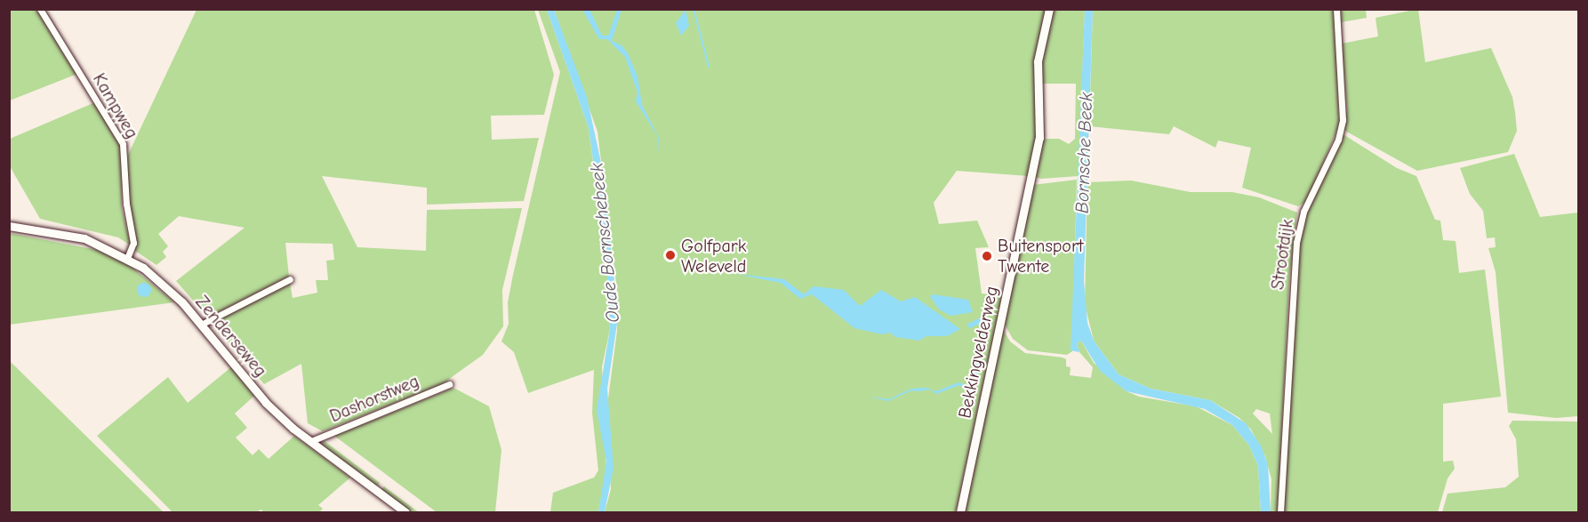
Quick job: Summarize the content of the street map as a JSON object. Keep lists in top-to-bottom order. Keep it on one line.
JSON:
{"streets":{"street":["Kampweg","Strootdijk","Zenderseweg","Bekkingvelderweg","Dashorstweg"]},"crossings":[["Kampweg","Zenderseweg"],["Zenderseweg","Dashorstweg"]],"water":["Bornsche Beek","Oude Bornschebeek"],"places":["Golfpark Weleveld","Buitensport Twente"]}
